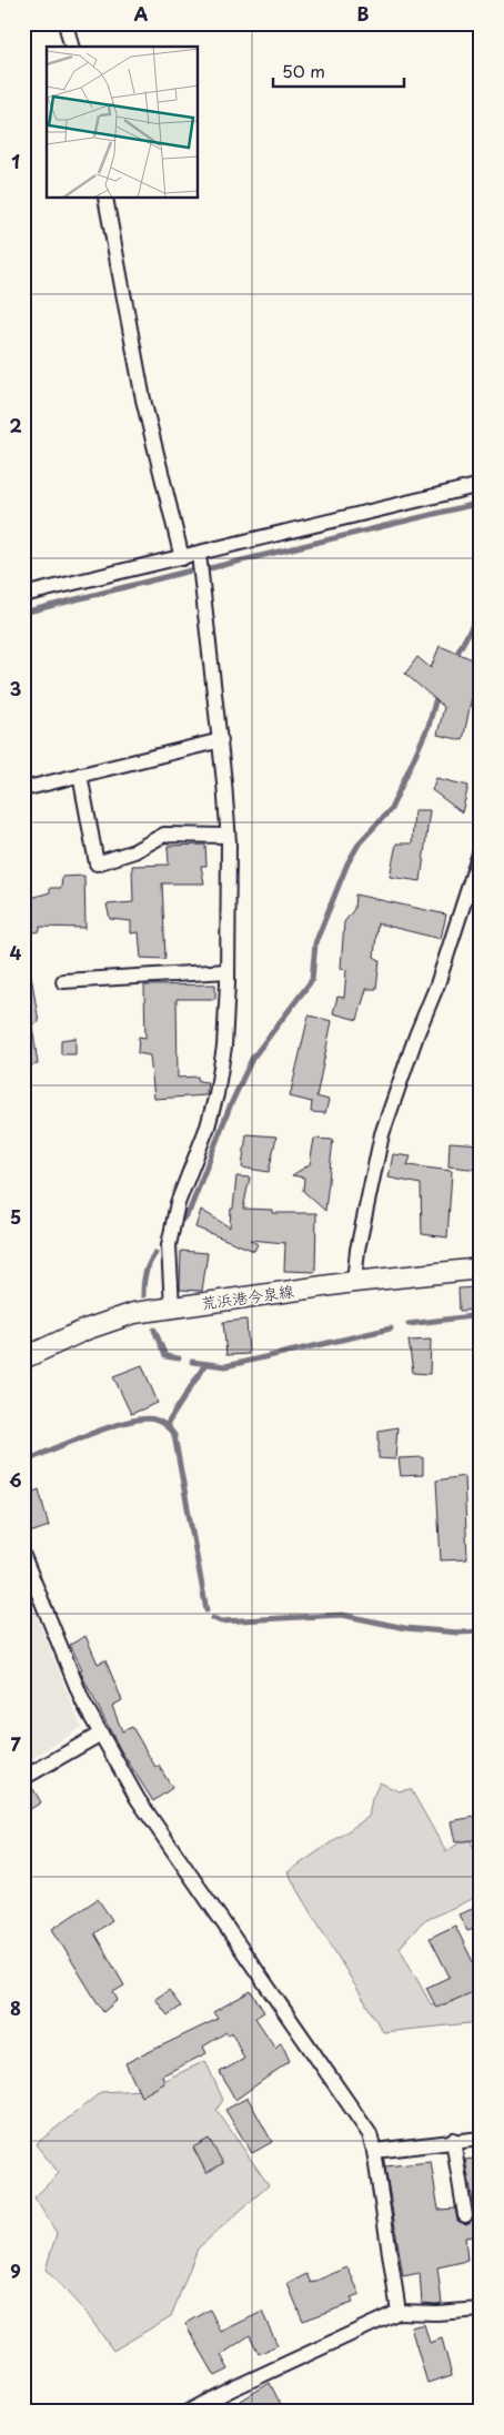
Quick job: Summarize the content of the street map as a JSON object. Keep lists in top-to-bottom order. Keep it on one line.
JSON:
{"streets":{"main road":["荒浜港今泉線"]},"scale_bar":"50 m","grid":{"columns":["A","B"],"rows":["1","2","3","4","5","6","7","8","9"]}}
